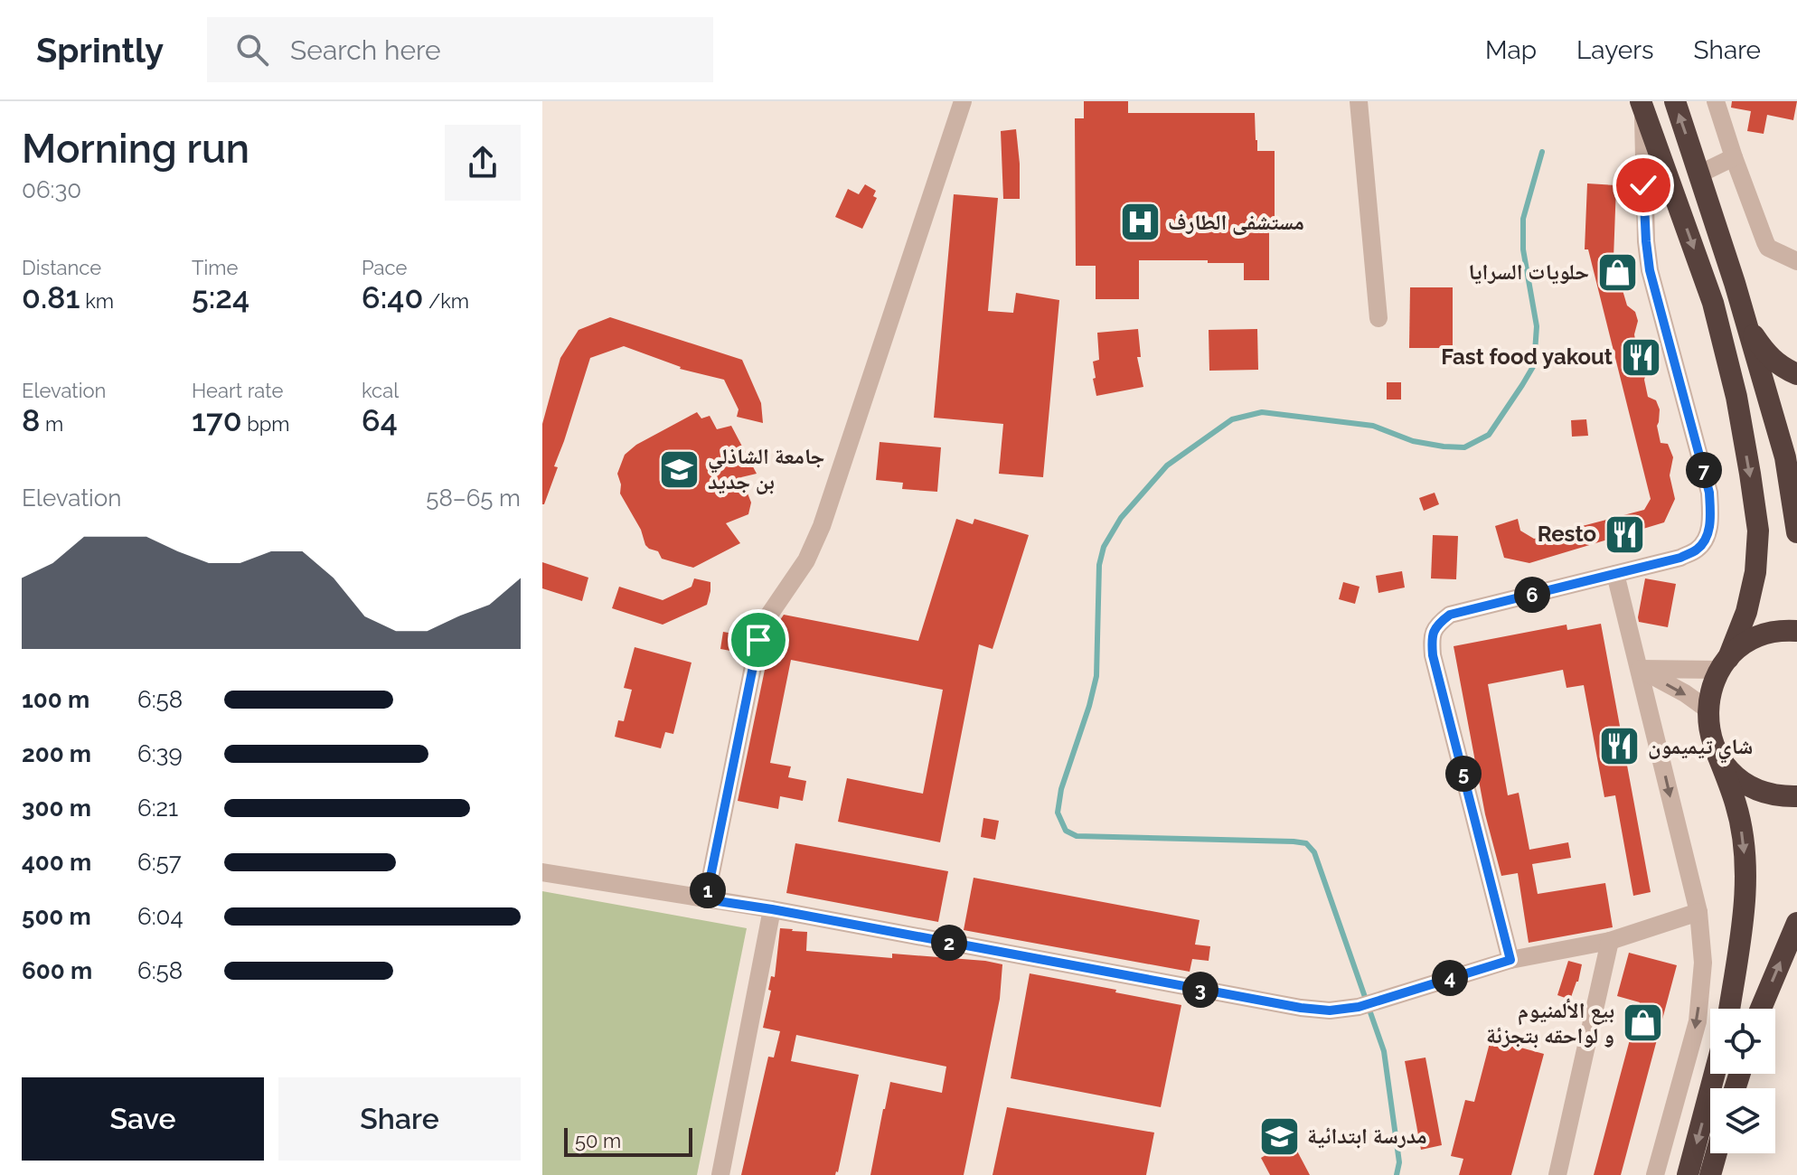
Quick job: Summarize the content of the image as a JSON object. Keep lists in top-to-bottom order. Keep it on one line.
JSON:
{"places":{"hospital":["مستشفى الطارف"],"shop":["حلويات السرايا","بيع الألمنيوم و لواحقه بتجزئة"],"restaurant":["Fast food yakout","Resto","شاي تيميمون"],"school or university":["جامعة الشاذلي بن جديد","مدرسة ابتدائية"]},"scale_bar":"50 m","page":{"header":"Sprintly","search":"Search here","nav":["Map","Layers","Share"],"heading":["Morning run","06:30"],"stats":[["Distance","0.81 km"],["Time","5:24"],["Pace","6:40 /km"],["Elevation","8 m"],["Heart rate","170 bpm"],["kcal","64"]],"pins":["7","6","5","1","2","4","3"],"chart":["Elevation","58–65 m"],"list":[{"name":"100 m","note":"6:58"},{"name":"200 m","note":"6:39"},{"name":"300 m","note":"6:21"},{"name":"400 m","note":"6:57"},{"name":"500 m","note":"6:04"},{"name":"600 m","note":"6:58"}],"buttons":["Save","Share"],"scale":"50 m"}}
